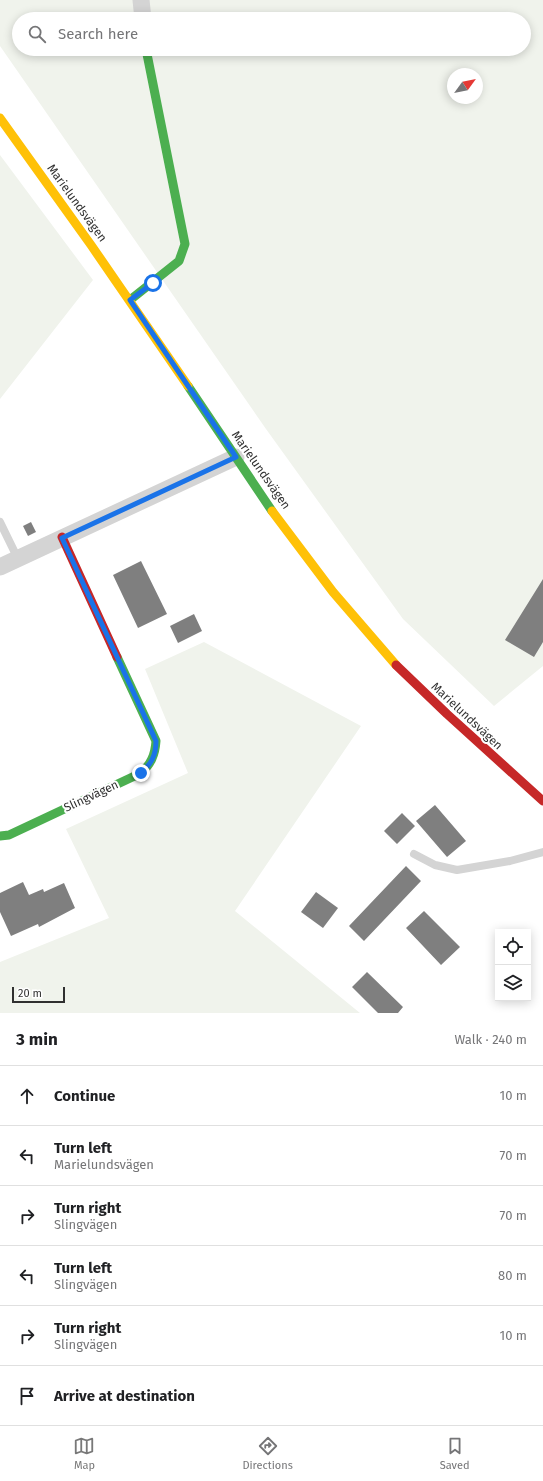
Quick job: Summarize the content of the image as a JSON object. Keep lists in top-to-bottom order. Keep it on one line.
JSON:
{"streets":{"street":["Marielundsvägen","Slingvägen"]},"scale_bar":"20 m","north":"top right","page":{"search":"Search here","scale":"20 m","heading":["3 min","Walk · 240 m"],"list":[["Continue","10 m"],["Turn left","Marielundsvägen","70 m"],["Turn right","Slingvägen","70 m"],["Turn left","Slingvägen","80 m"],["Turn right","Slingvägen","10 m"],"Arrive at destination"],"nav":["Map","Directions","Saved"]}}
